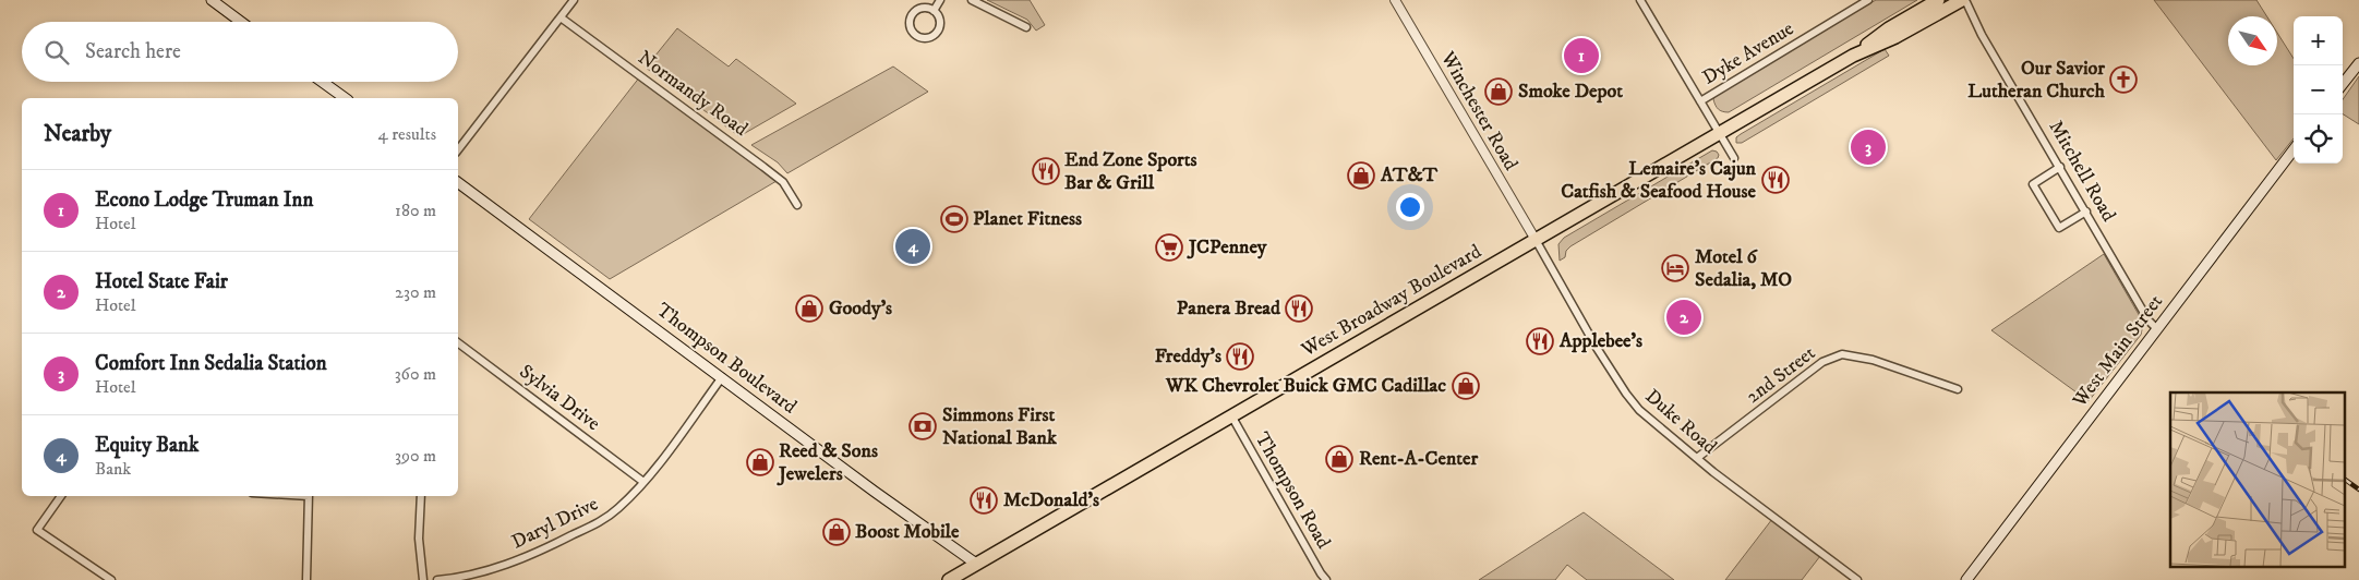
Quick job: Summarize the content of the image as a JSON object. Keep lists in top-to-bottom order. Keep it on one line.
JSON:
{"streets":{"highway":["West Broadway Boulevard"],"main road":["West Main Street","Thompson Boulevard"],"street":["Dyke Avenue","Normandy Road","Winchester Road","Mitchell Road","2nd Street","Sylvia Drive","Duke Road","Thompson Road","Daryl Drive"]},"crossings":[["Winchester Road","West Broadway Boulevard"],["Winchester Road","Duke Road"],["Mitchell Road","West Broadway Boulevard"],["Mitchell Road","West Main Street"],["West Broadway Boulevard","Thompson Boulevard"],["West Broadway Boulevard","Duke Road"],["West Broadway Boulevard","Thompson Road"],["Thompson Boulevard","Daryl Drive"],["2nd Street","Duke Road"],["Sylvia Drive","Daryl Drive"]],"places":{"church":["Our Savior Lutheran Church"],"shop":["Smoke Depot","AT&T","Goody's","WK Chevrolet Buick GMC Cadillac","Rent-A-Center","Reed & Sons Jewelers","Boost Mobile"],"restaurant":["End Zone Sports Bar & Grill","Lemaire's Cajun Catfish & Seafood House","Panera Bread","Applebee's","Freddy's","McDonald's"],"sports":["Planet Fitness"],"supermarket":["JCPenney"],"hotel":["Motel 6 Sedalia, MO"],"bank":["Simmons First National Bank"]},"north":"bottom right","page":{"map_buttons":["+","−"],"search":"Search here","pins":["1","3","4","2"],"heading":["Nearby","4 results"],"list":[{"mark":"1","name":"Econo Lodge Truman Inn","note":"Hotel","value":"180 m"},{"mark":"2","name":"Hotel State Fair","note":"Hotel","value":"230 m"},{"mark":"3","name":"Comfort Inn Sedalia Station","note":"Hotel","value":"360 m"},{"mark":"4","name":"Equity Bank","note":"Bank","value":"390 m"}]}}
